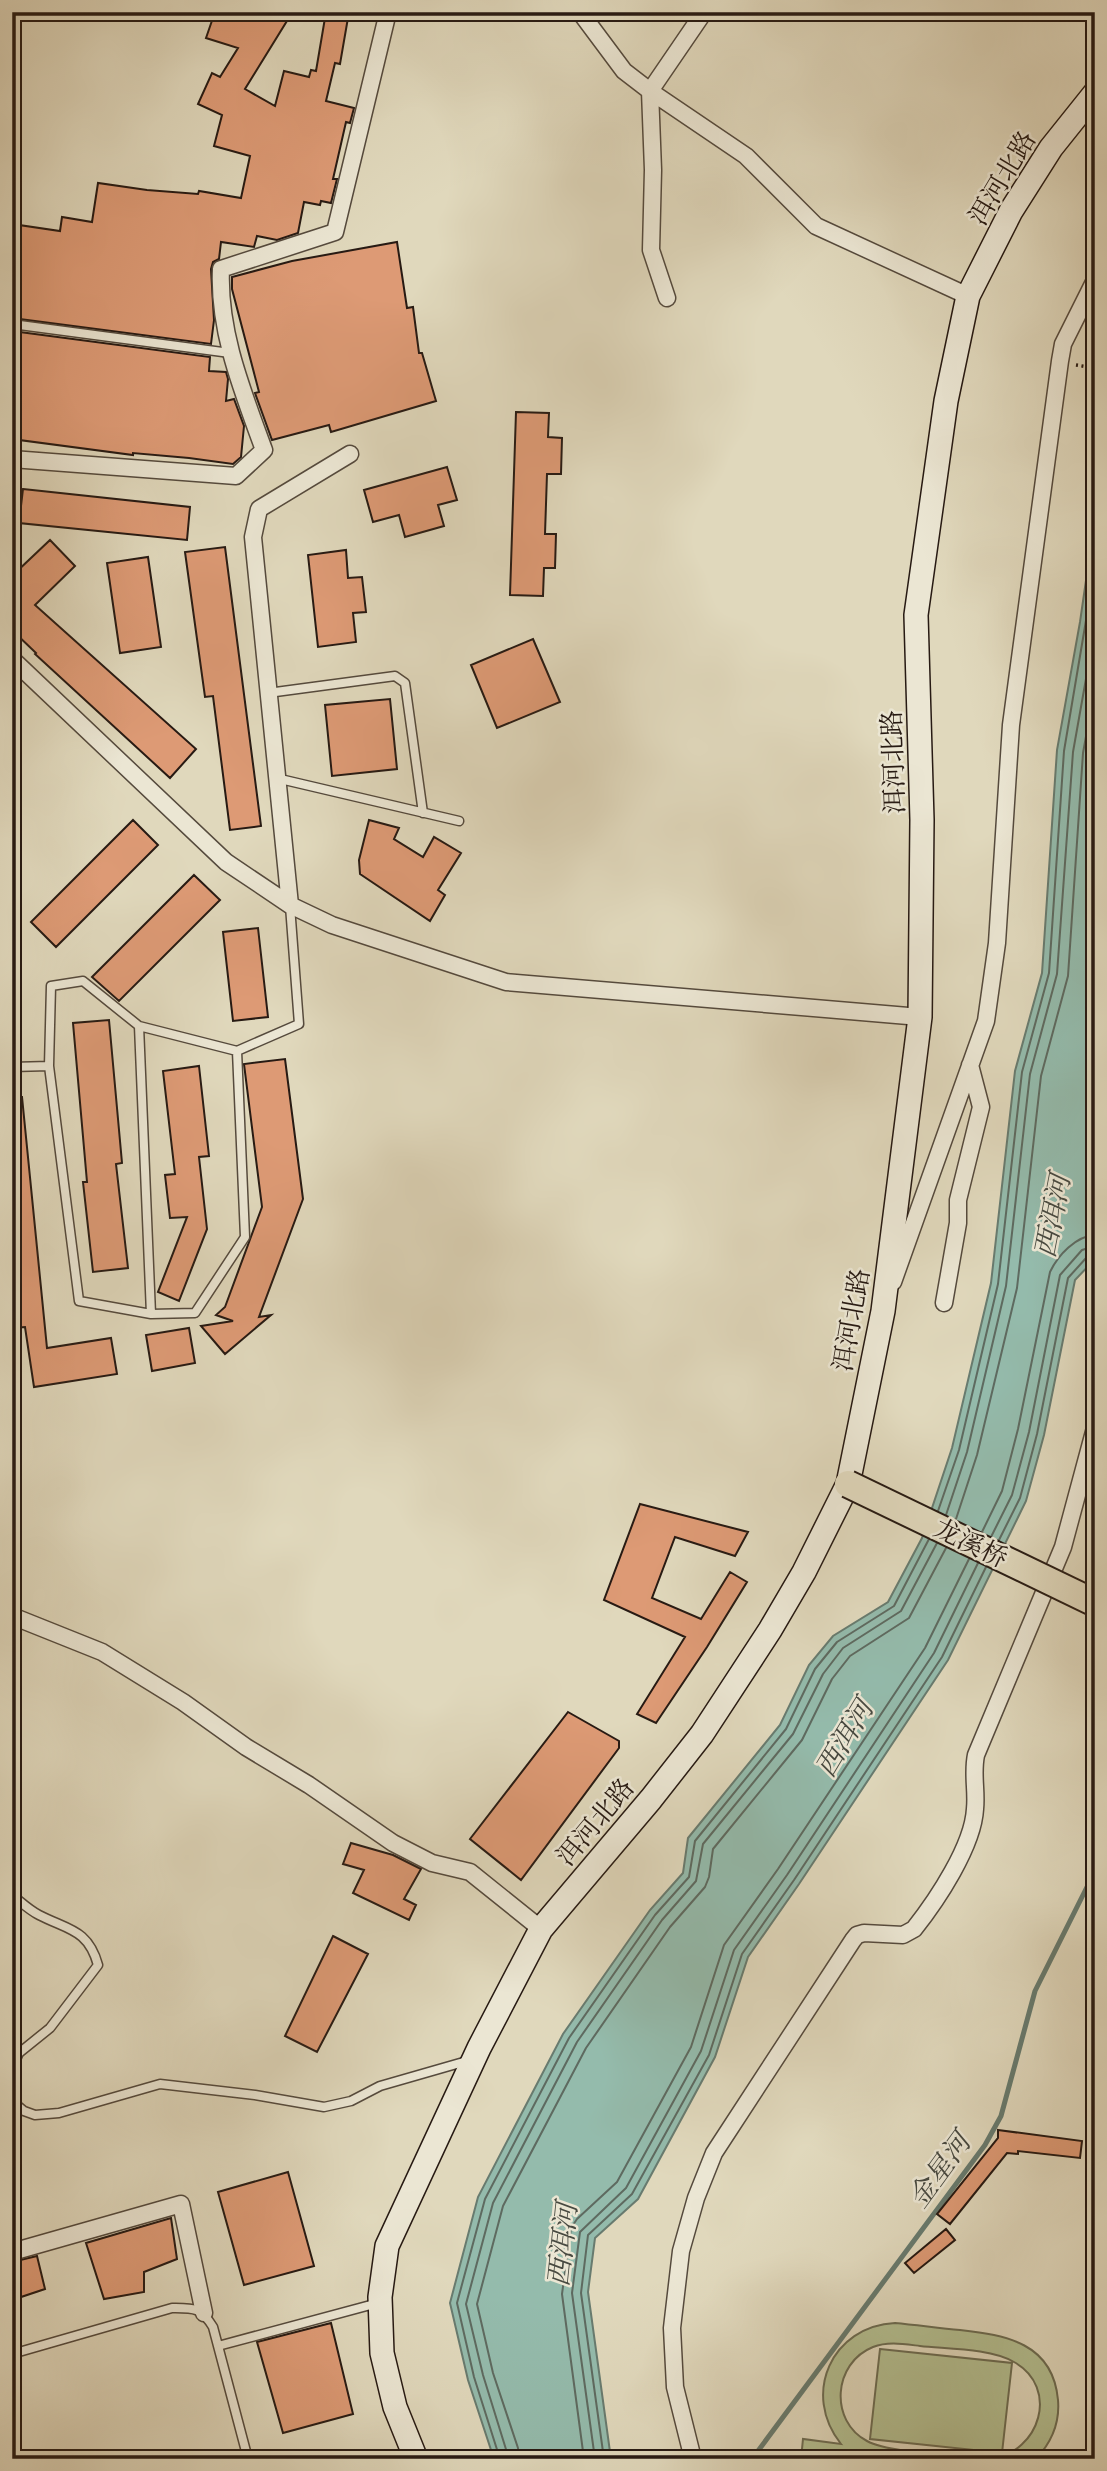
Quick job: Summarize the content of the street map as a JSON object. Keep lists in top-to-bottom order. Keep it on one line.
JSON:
{"streets":{"main road":["龙溪桥"],"street":["洱河北路"]},"crossings":[["洱河北路","龙溪桥"]],"water":["西洱河","金星河"]}
